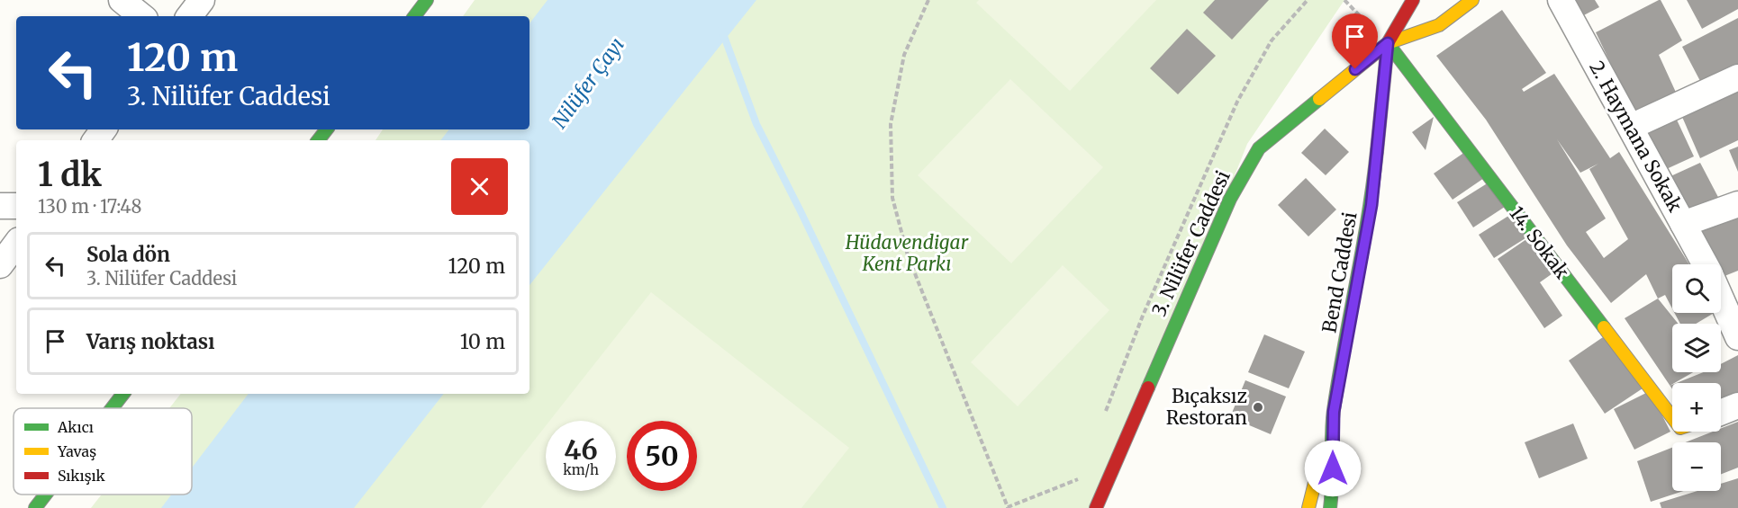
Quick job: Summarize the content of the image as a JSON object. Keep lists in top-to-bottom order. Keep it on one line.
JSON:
{"streets":{"street":["2. Haymana Sokak","14. Sokak","3. Nilüfer Caddesi","Bend Caddesi"]},"crossings":[["14. Sokak","3. Nilüfer Caddesi"],["14. Sokak","Bend Caddesi"],["3. Nilüfer Caddesi","Bend Caddesi"]],"water":["Nilüfer Çayı"],"parks":["Hüdavendigar Kent Parkı"],"places":["Bıçaksız Restoran"],"legend":["Akıcı","Yavaş","Sıkışık"],"page":{"turn":["120 m","3. Nilüfer Caddesi"],"heading":["1 dk","130 m · 17:48"],"list":[{"name":"Sola dön","note":"3. Nilüfer Caddesi","value":"120 m"},{"name":"Varış noktası","value":"10 m"}],"map_buttons":["+","−"],"speed":"46 km/h","limit":"50"}}
